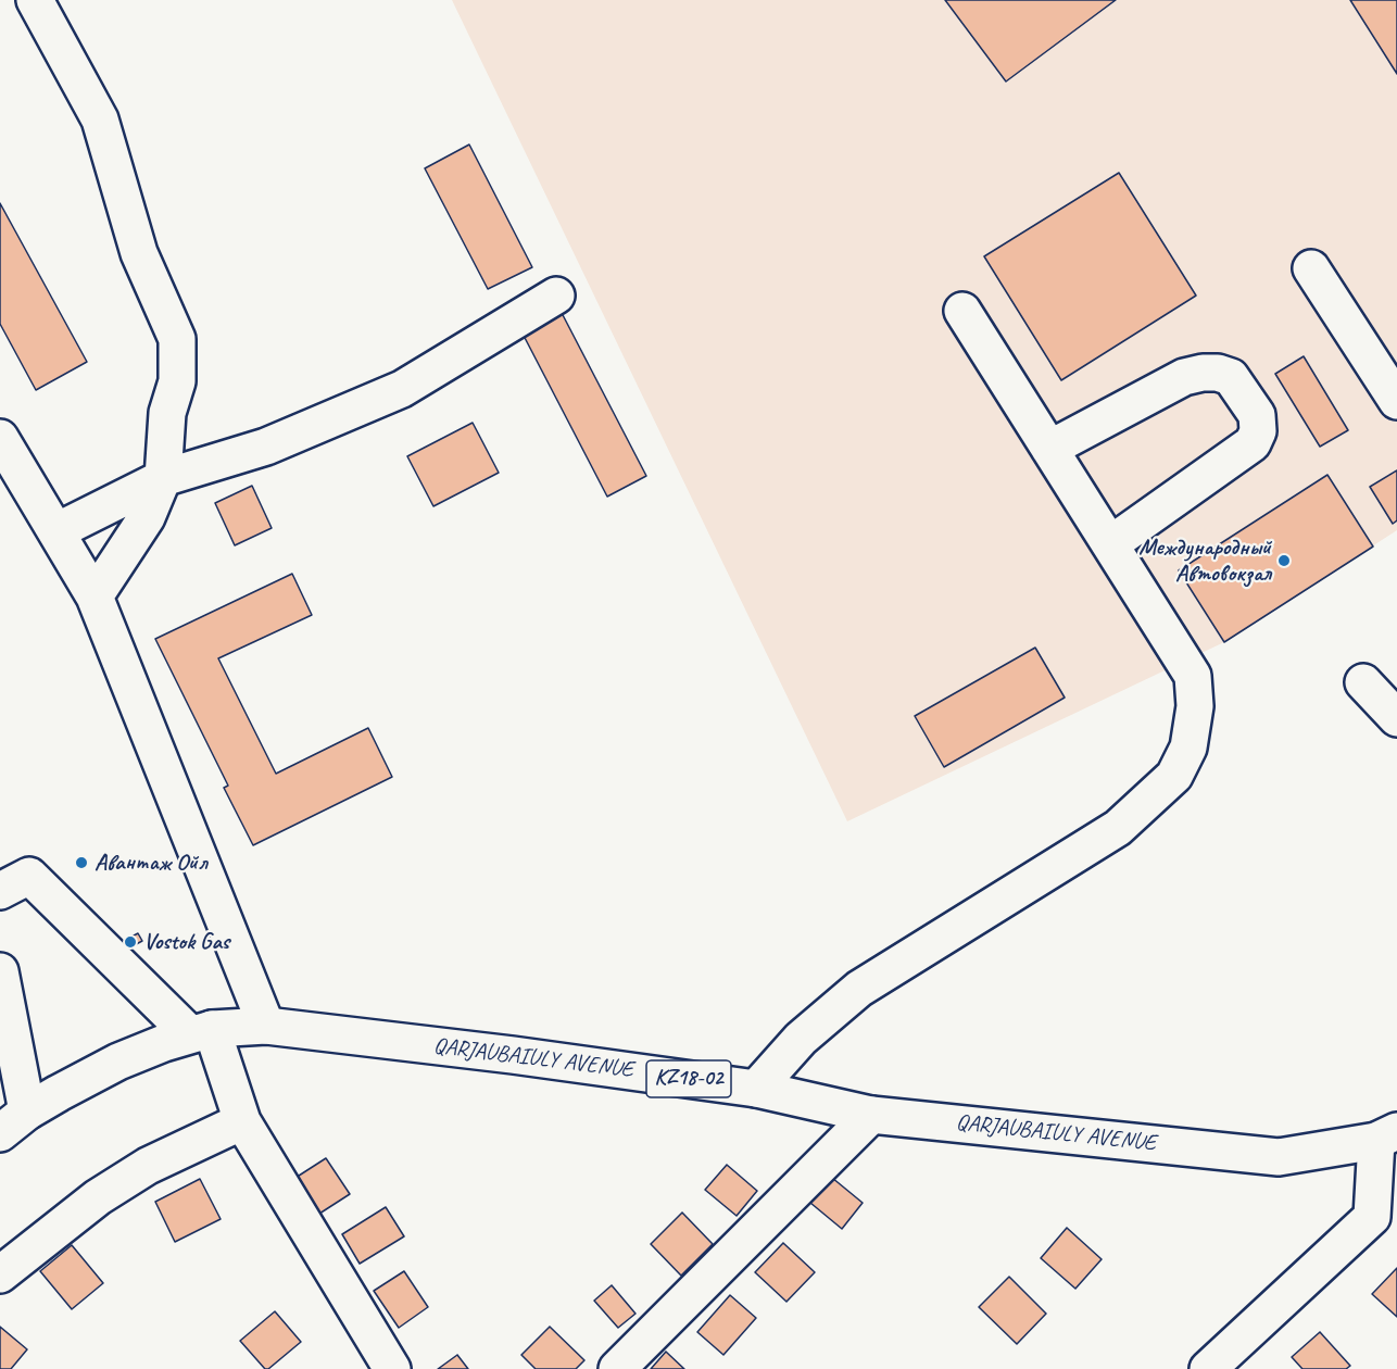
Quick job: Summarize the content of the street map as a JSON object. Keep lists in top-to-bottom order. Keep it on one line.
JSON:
{"streets":{"main road":["QARJAUBAIULY AVENUE","KZ18-02"]},"places":["Международный Автовокзал","Авантаж Ойл","Vostok Gas"]}
